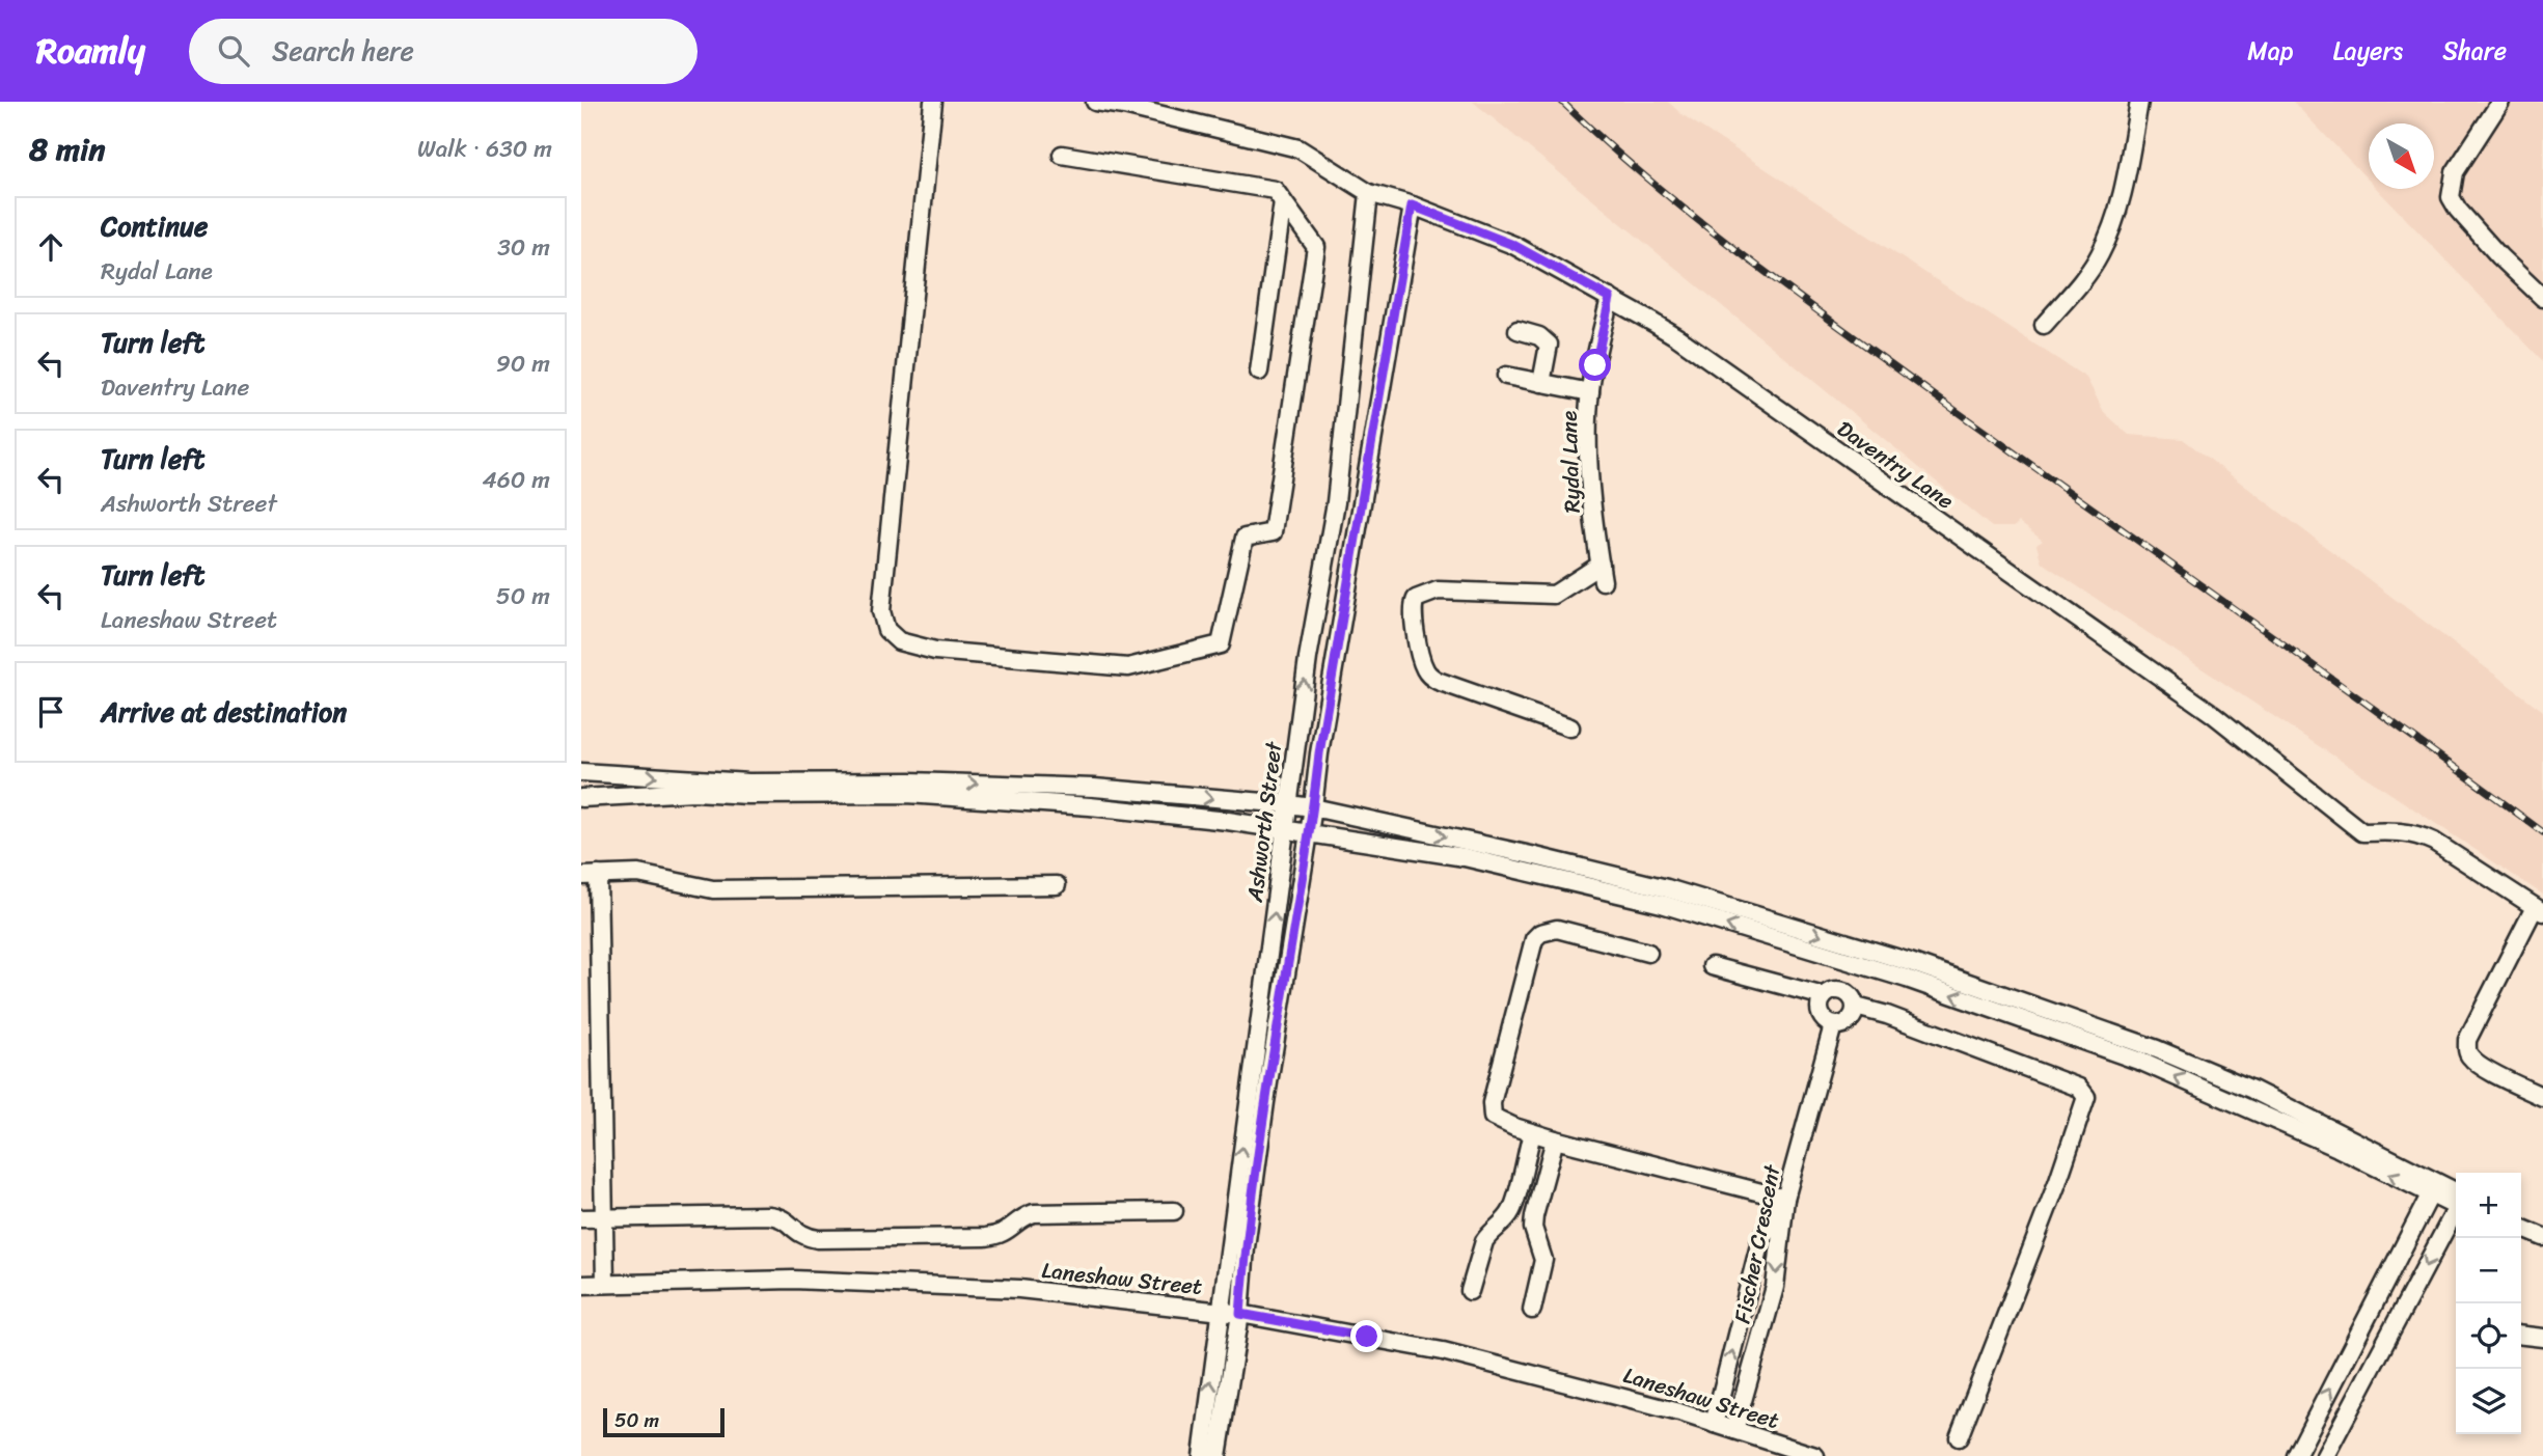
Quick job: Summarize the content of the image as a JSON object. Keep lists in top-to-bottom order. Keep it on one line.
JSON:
{"streets":{"street":["Rydal Lane","Daventry Lane","Ashworth Street","Fischer Crescent","Laneshaw Street"]},"crossings":[["Rydal Lane","Daventry Lane"],["Daventry Lane","Ashworth Street"],["Ashworth Street","Laneshaw Street"],["Fischer Crescent","Laneshaw Street"]],"scale_bar":"50 m","north":"bottom right","page":{"header":"Roamly","search":"Search here","nav":["Map","Layers","Share"],"heading":["8 min","Walk · 630 m"],"list":[["Continue","Rydal Lane","30 m"],["Turn left","Daventry Lane","90 m"],["Turn left","Ashworth Street","460 m"],["Turn left","Laneshaw Street","50 m"],"Arrive at destination"],"map_buttons":["+","−"],"scale":"50 m"}}
